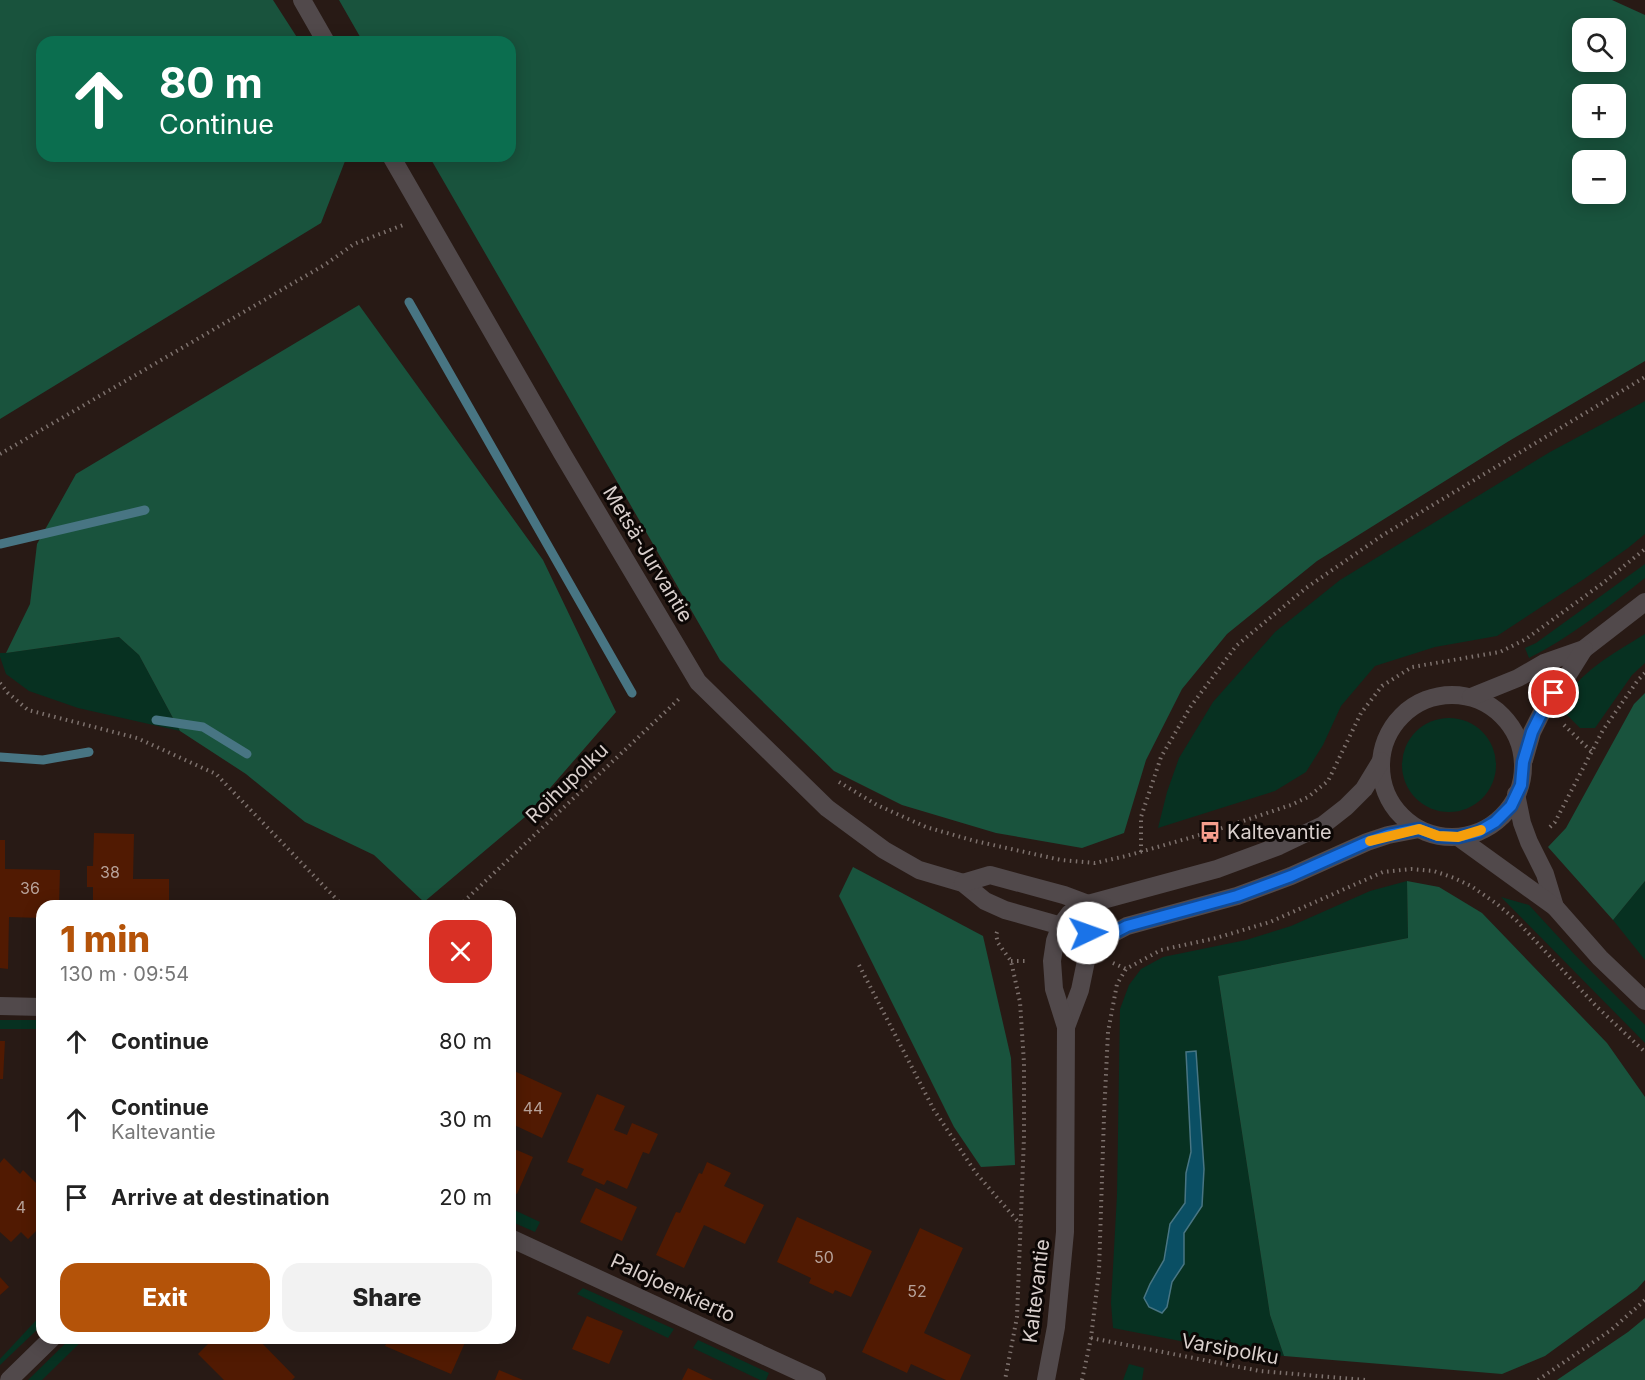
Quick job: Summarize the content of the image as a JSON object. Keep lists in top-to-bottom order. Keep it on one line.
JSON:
{"streets":{"street":["Metsä-Jurvantie","Palojoenkierto","Kaltevantie"],"path":["Roihupolku","Varsipolku"]},"crossings":[["Metsä-Jurvantie","Roihupolku"],["Metsä-Jurvantie","Kaltevantie"]],"places":{"bus stop":["Kaltevantie"]},"house_numbers":["38","36","44","4","50","52"],"page":{"map_buttons":["+","−"],"turn":["80 m","Continue"],"heading":["1 min","130 m · 09:54"],"list":[{"name":"Continue","value":"80 m"},{"name":"Continue","note":"Kaltevantie","value":"30 m"},{"name":"Arrive at destination","value":"20 m"}],"buttons":["Exit","Share"]}}
